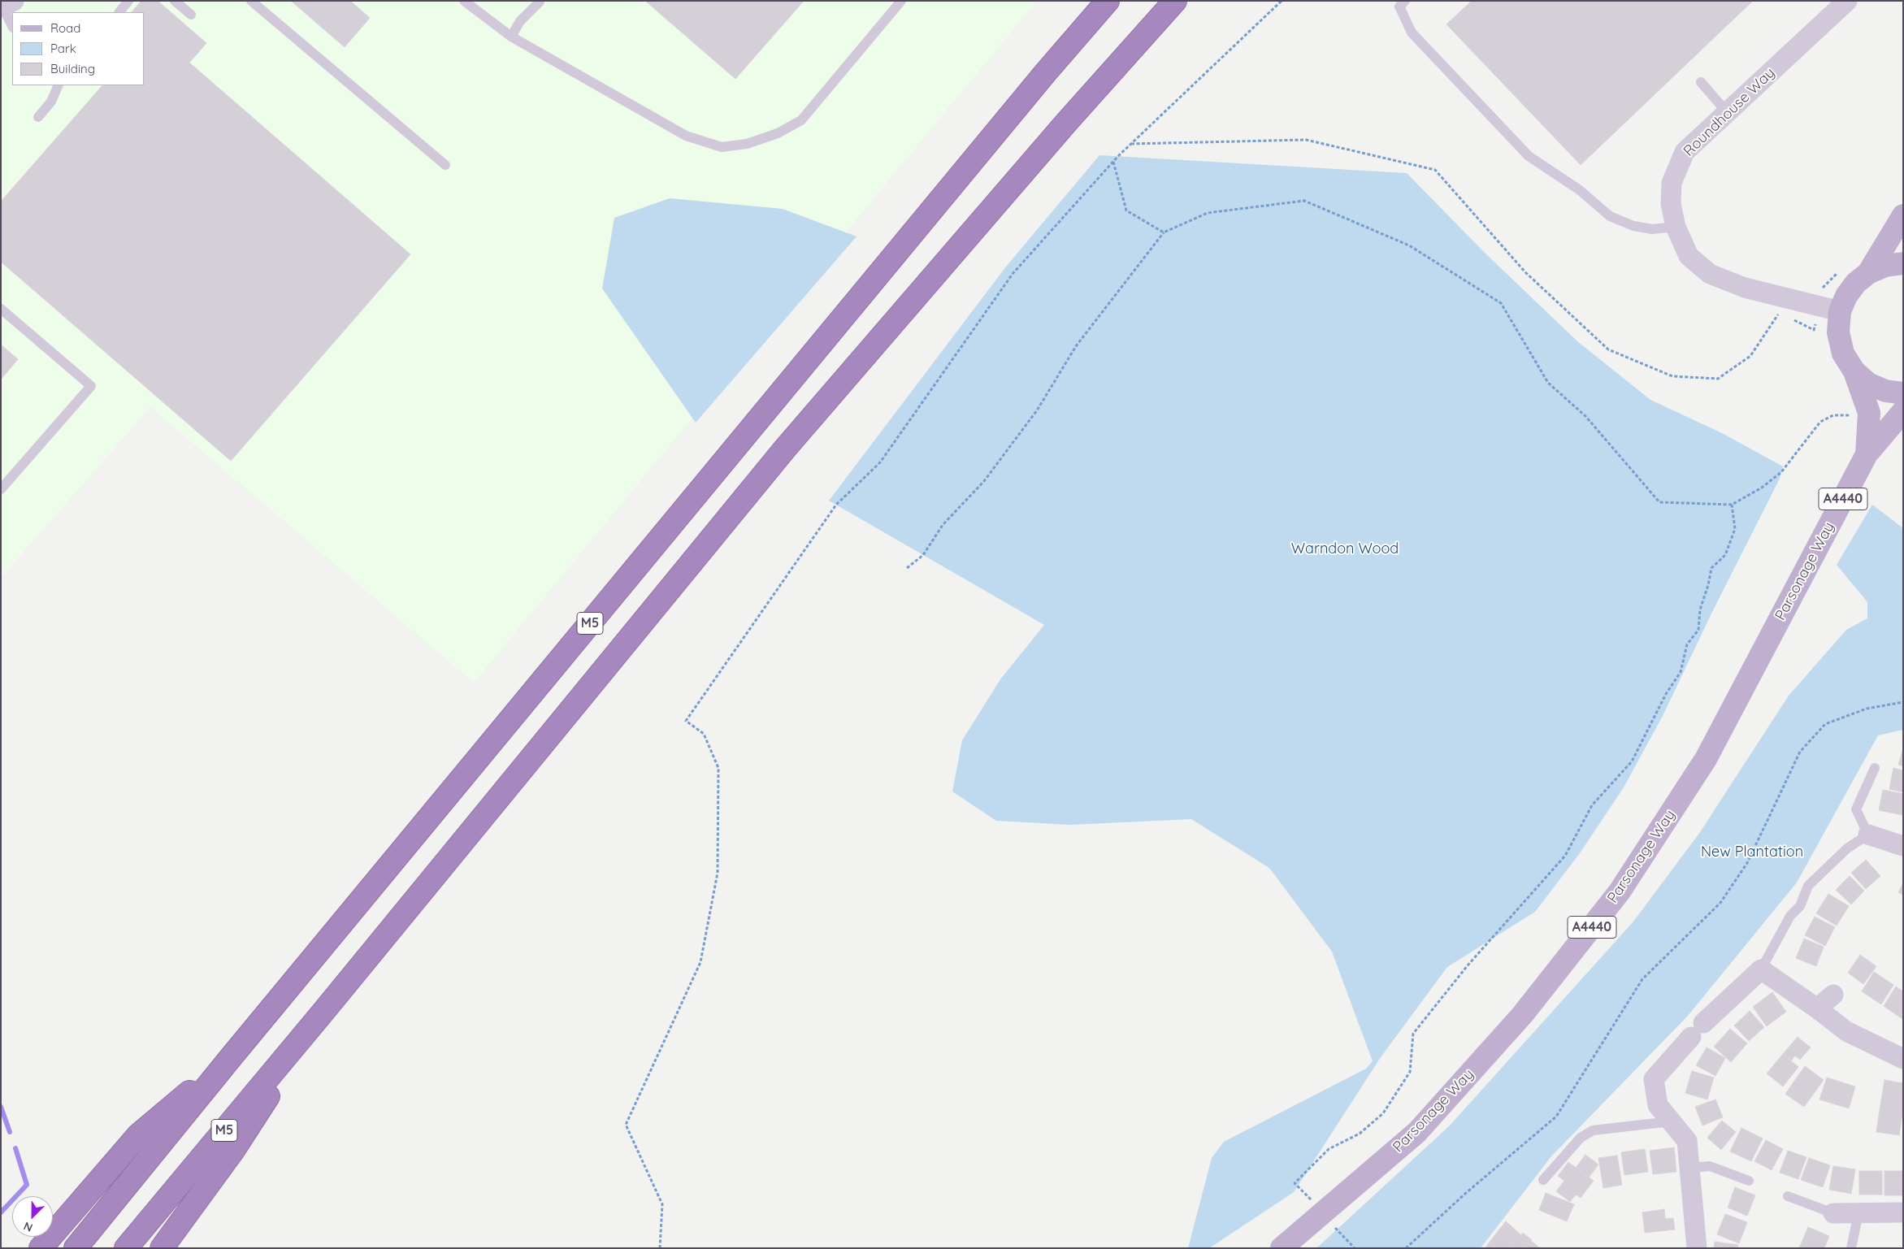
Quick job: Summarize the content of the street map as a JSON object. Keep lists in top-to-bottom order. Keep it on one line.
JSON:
{"streets":{"highway":["M5"],"main road":["A4440","Parsonage Way"],"street":["Roundhouse Way"]},"parks":["Warndon Wood","New Plantation"],"legend":["Road","Park","Building"],"north":"bottom left"}
